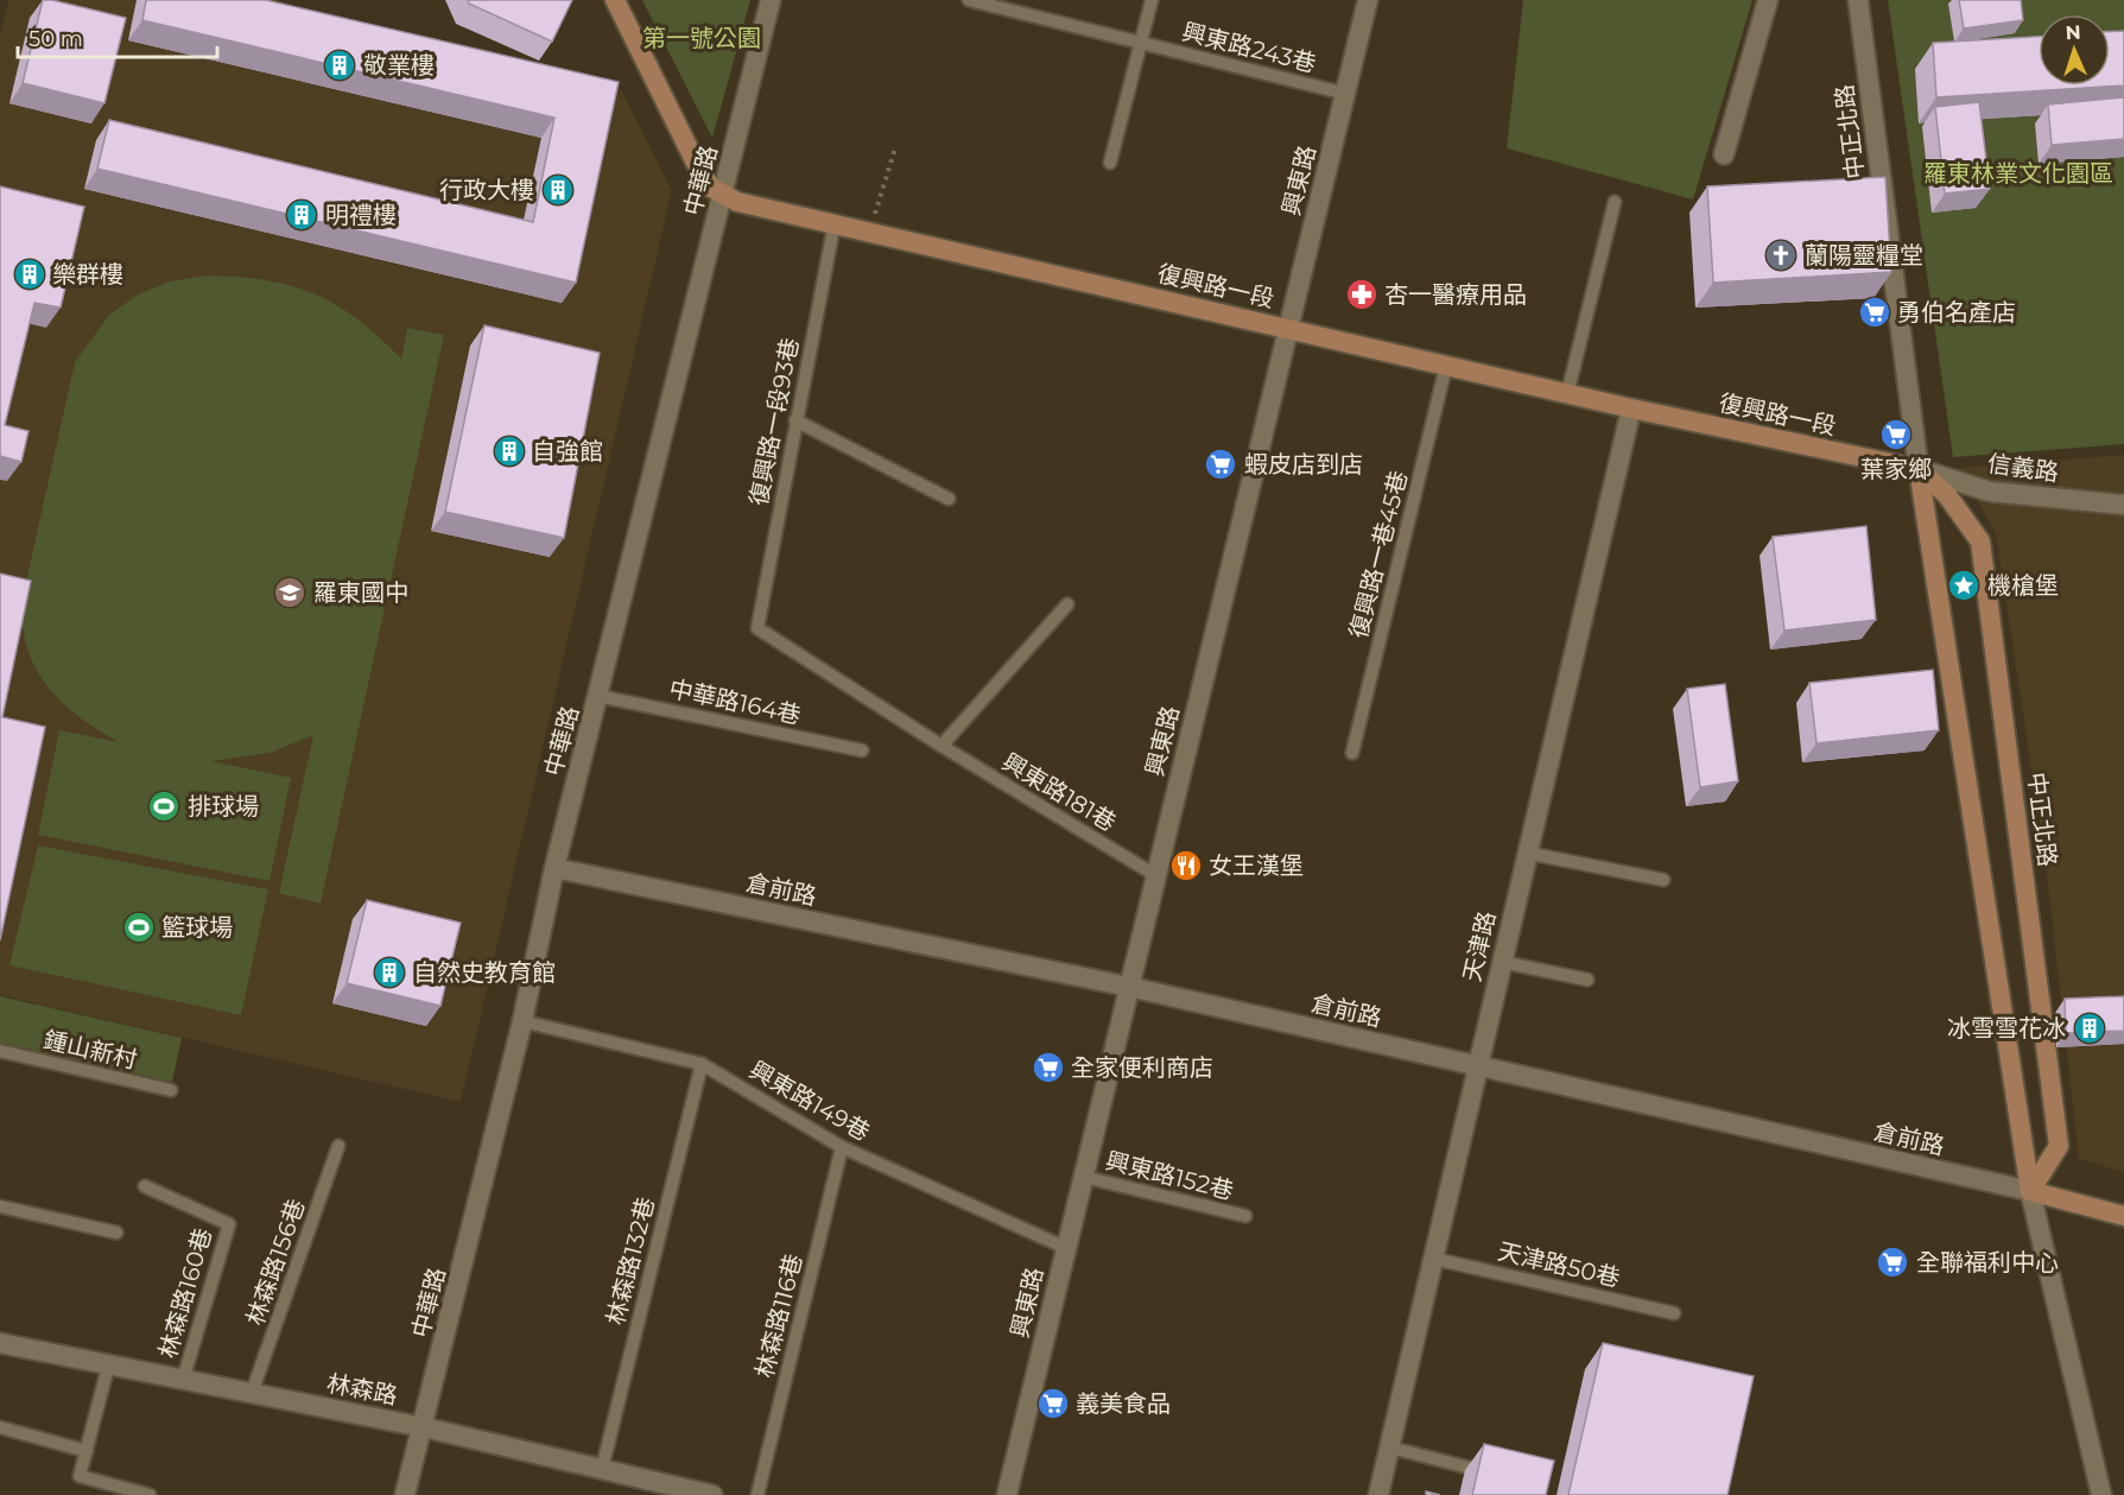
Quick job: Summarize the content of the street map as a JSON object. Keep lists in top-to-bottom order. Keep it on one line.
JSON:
{"streets":{"main road":["中正北路","復興路一段","倉前路"],"street":["中華路","興東路","信義路","天津路","林森路"],"lane":["興東路243巷","復興路一段93巷","復興路一巷45巷","中華路164巷","興東路181巷","鍾山新村","興東路149巷","興東路152巷","林森路132巷","林森路156巷","天津路50巷","林森路160巷","林森路116巷"]},"crossings":[["興東路243巷","興東路"],["中正北路","復興路一段"],["中正北路","信義路"],["中正北路","倉前路"],["中華路","復興路一段"],["中華路","中華路164巷"],["中華路","倉前路"],["中華路","興東路149巷"],["中華路","林森路"],["興東路","復興路一段"],["興東路","興東路181巷"],["興東路","倉前路"],["興東路","興東路149巷"],["興東路","興東路152巷"],["復興路一段","復興路一段93巷"],["復興路一段","信義路"],["復興路一段","復興路一巷45巷"],["復興路一段","天津路"],["復興路一段93巷","興東路181巷"],["倉前路","天津路"],["天津路","天津路50巷"],["興東路149巷","林森路132巷"],["興東路149巷","林森路116巷"],["林森路132巷","林森路"],["林森路156巷","林森路"],["林森路160巷","林森路"]],"parks":["第一號公園","羅東林業文化園區"],"places":{"building":["敬業樓","行政大樓","明禮樓","樂群樓","自強館","自然史教育館","冰雪雪花冰"],"church":["蘭陽靈糧堂"],"pharmacy":["杏一醫療用品"],"supermarket":["勇伯名產店","葉家鄉","蝦皮店到店","全家便利商店","全聯福利中心","義美食品"],"place":["機槍堡"],"school or university":["羅東國中"],"sports":["排球場","籃球場"],"restaurant":["女王漢堡"]},"scale_bar":"50 m","north":"top"}
